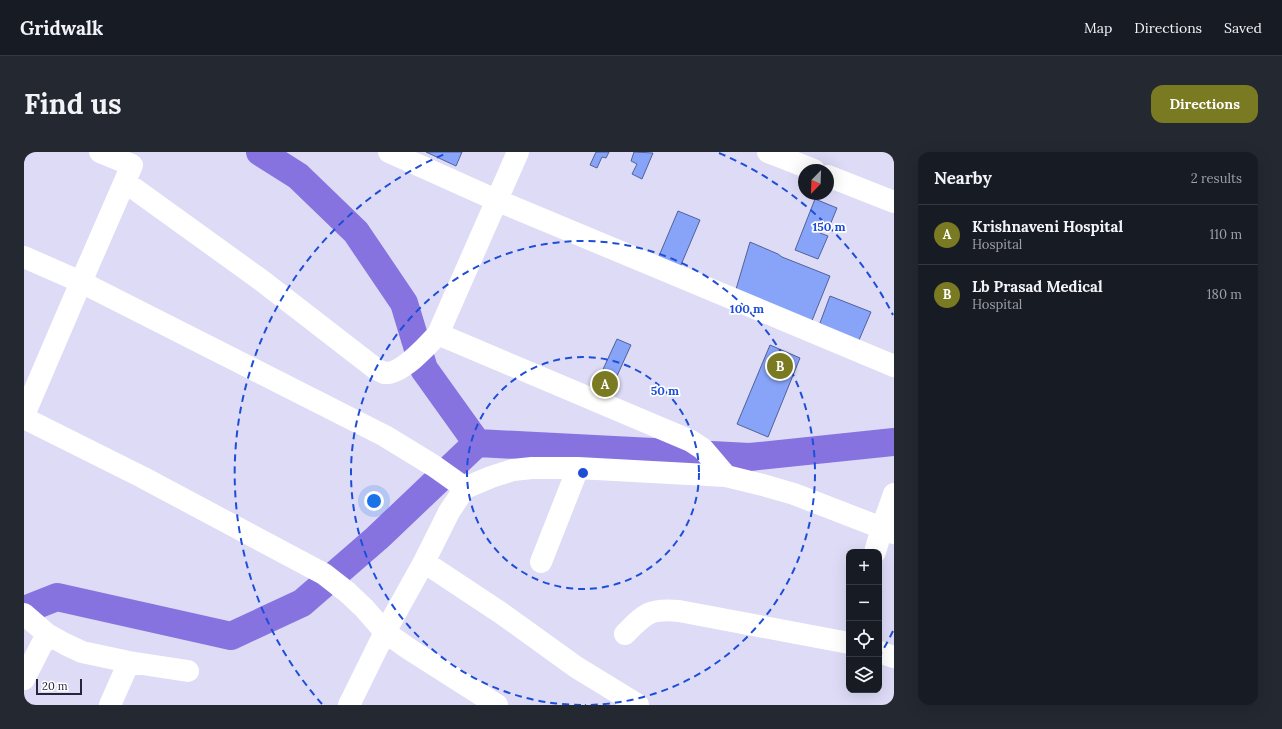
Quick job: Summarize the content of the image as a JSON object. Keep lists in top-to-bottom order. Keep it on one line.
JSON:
{"scale_bar":"20 m","north":"bottom left","page":{"header":"Gridwalk","nav":["Map","Directions","Saved"],"buttons":"Directions","title":"Find us","heading":["Nearby","2 results"],"list":[{"mark":"A","name":"Krishnaveni Hospital","note":"Hospital","value":"110 m"},{"mark":"B","name":"Lb Prasad Medical","note":"Hospital","value":"180 m"}],"pins":["B","A"],"map_buttons":["+","−"],"scale":"20 m"},"rings":["150 m","100 m","50 m"]}
